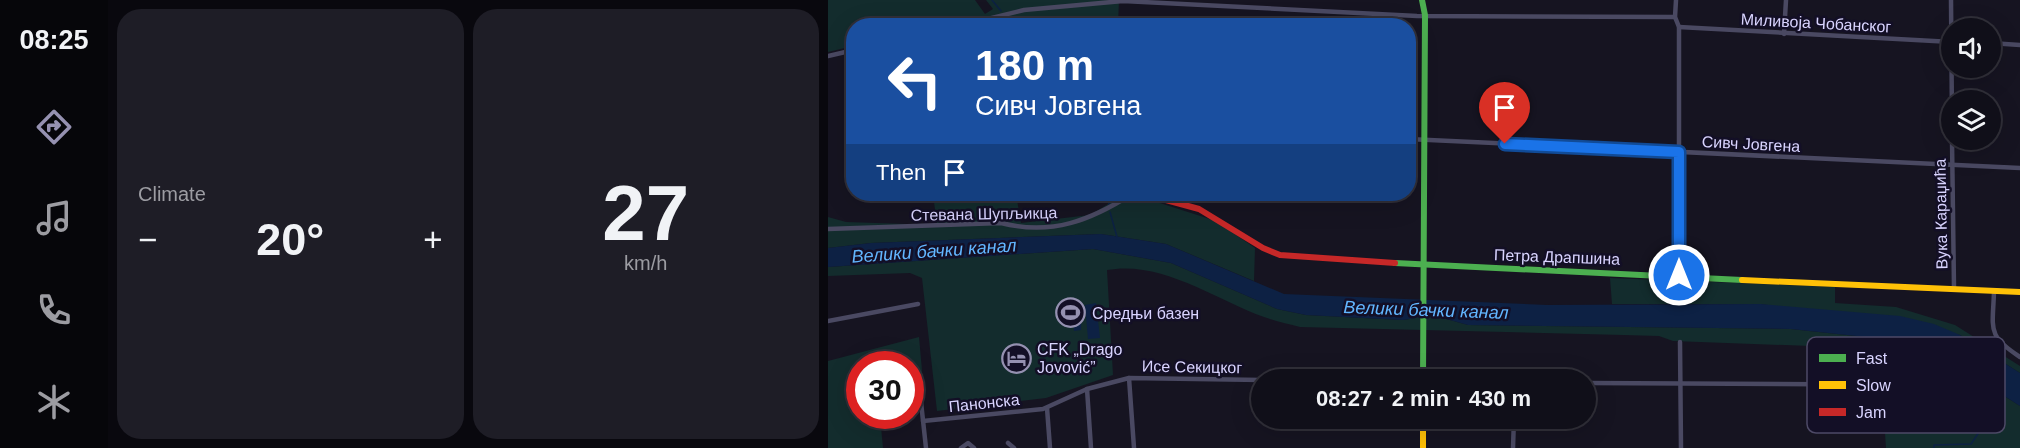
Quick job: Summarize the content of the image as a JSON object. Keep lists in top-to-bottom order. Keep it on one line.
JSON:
{"streets":{"street":["Миливоја Чобанског","Сивч Јовгена","Стевана Шупљикца","Вука Караџића","Петра Драпшина","Исе Секицког","Панонска"]},"crossings":[["Сивч Јовгена","Вука Караџића"],["Вука Караџића","Петра Драпшина"],["Исе Секицког","Панонска"]],"water":["Велики бачки канал"],"places":{"sports":["Средњи базен"],"hotel":["CFK „Drago Jovović”"]},"legend":["Fast","Slow","Jam"],"page":{"tabs":"08:25","tile":["Climate",["27","km/h"]],"turn":["180 m","Сивч Јовгена"],"then":"Then","heat":["−","20°","+"],"limit":"30","trip":"08:27 · 2 min · 430 m"}}
